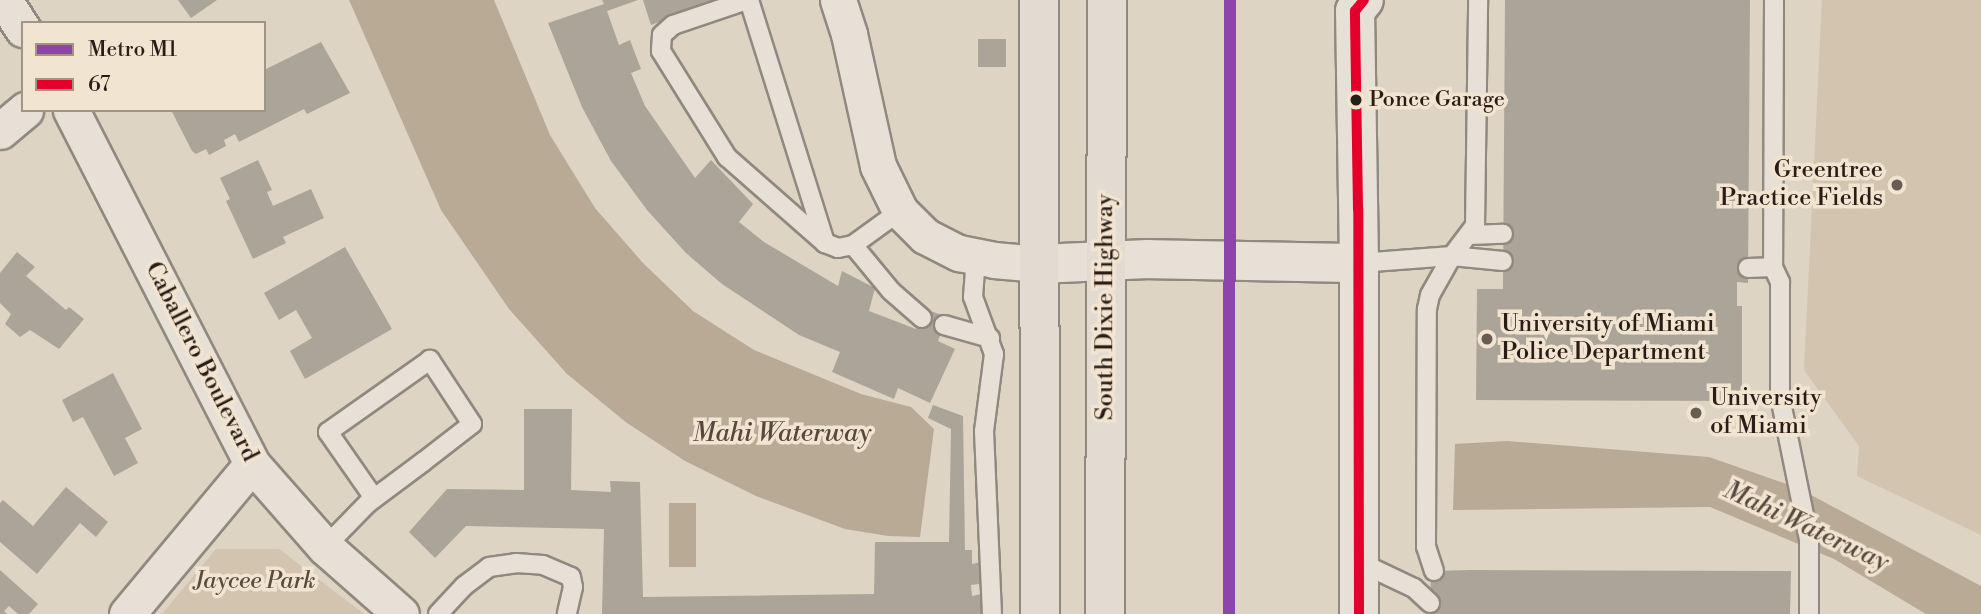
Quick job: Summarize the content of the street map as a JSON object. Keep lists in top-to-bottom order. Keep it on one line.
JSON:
{"streets":{"highway":["South Dixie Highway"],"street":["Caballero Boulevard"]},"water":["Mahi Waterway"],"parks":["Jaycee Park"],"places":["Ponce Garage","Greentree Practice Fields","University of Miami Police Department","University of Miami"],"lines":["metro line M1","transit line 67"],"legend":["Metro M1","67"]}
